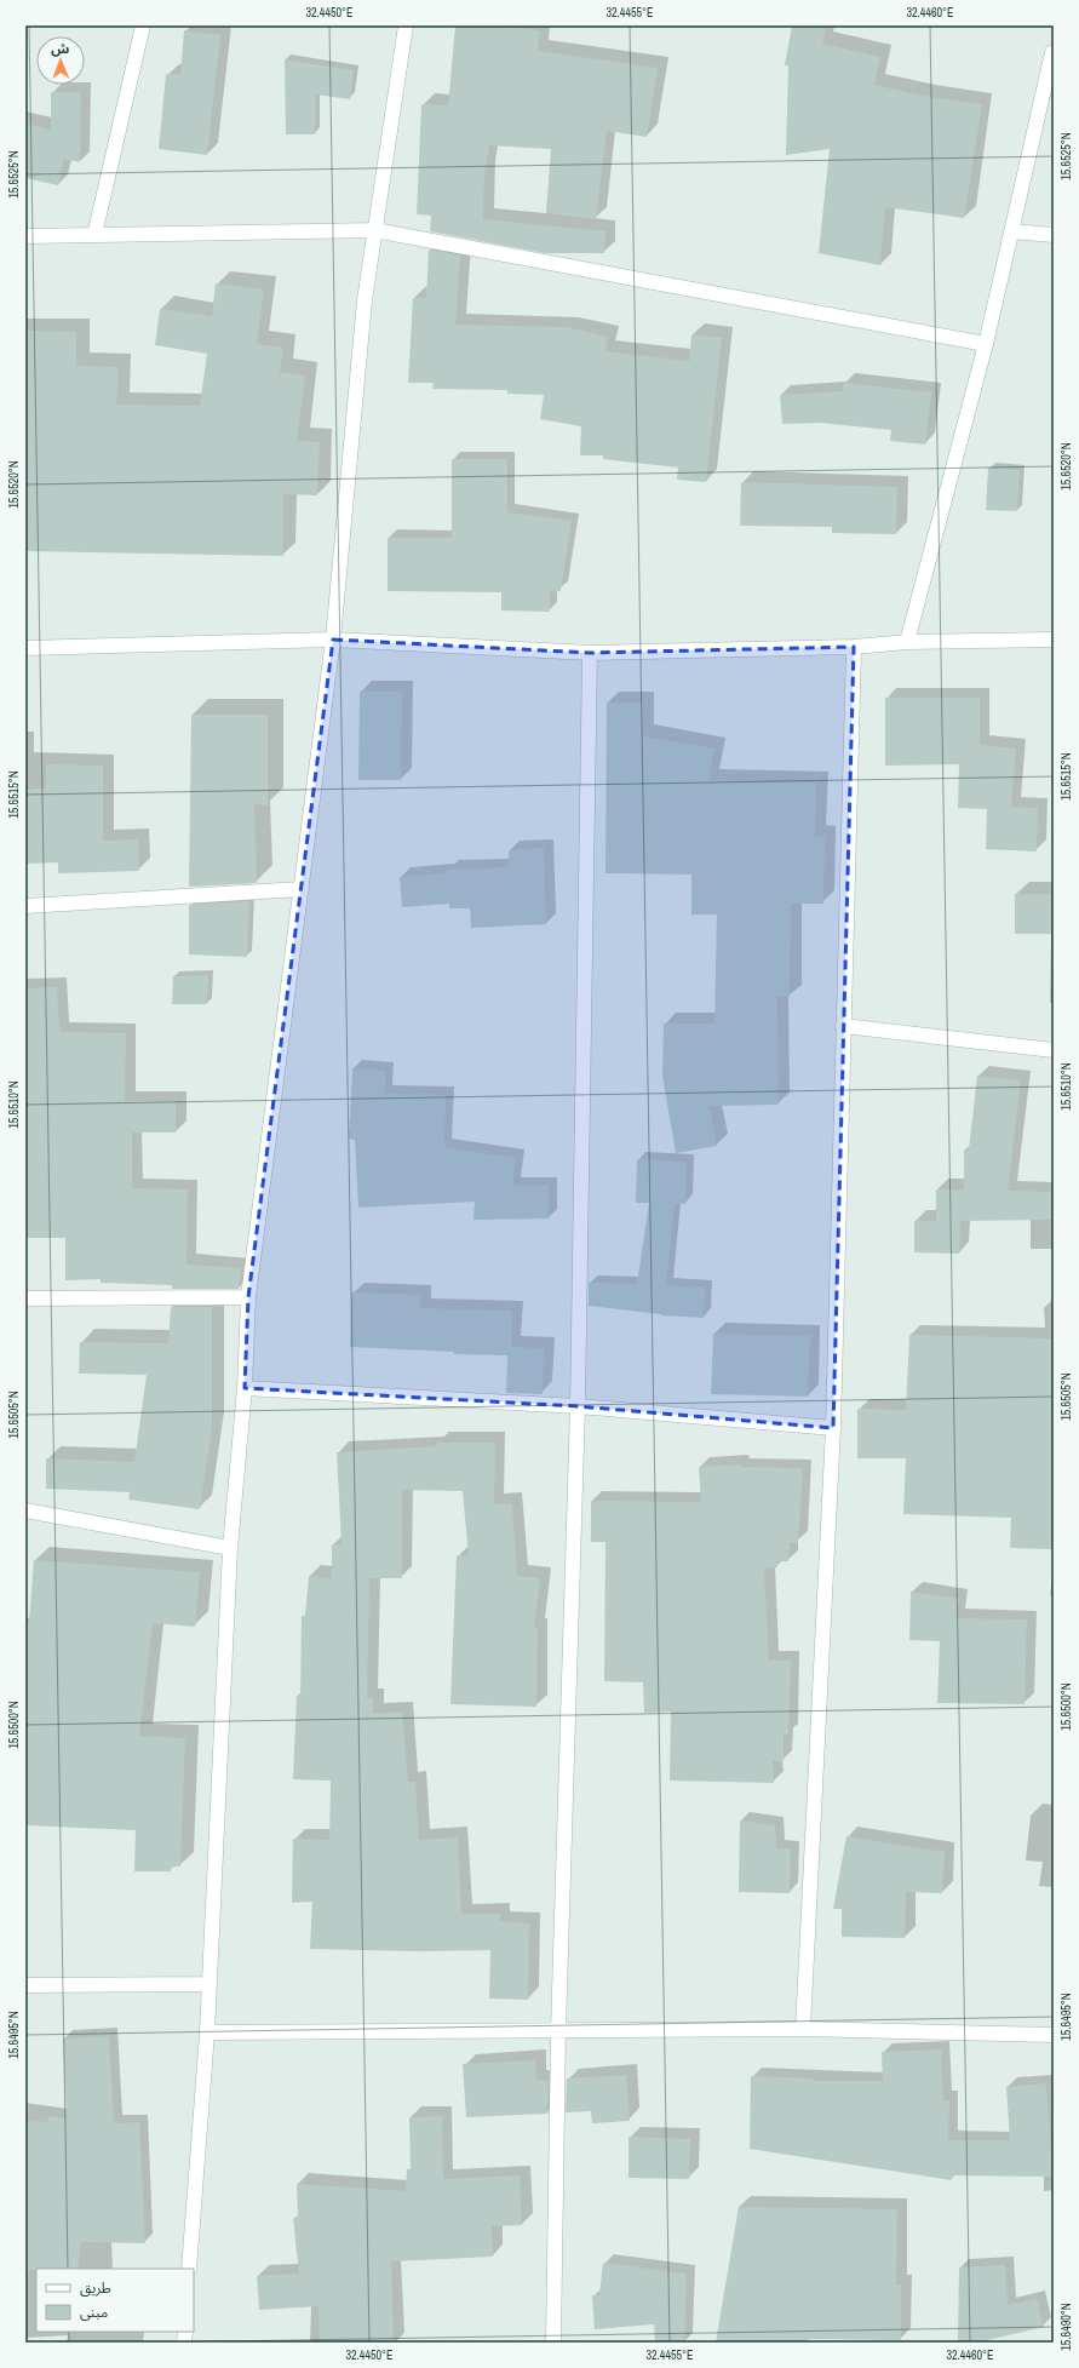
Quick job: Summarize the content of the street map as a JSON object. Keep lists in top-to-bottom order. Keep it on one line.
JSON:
{"legend":["طريق","مبنى"],"north":"top","coordinates":["32.4450°E","32.4455°E","32.4460°E","15.6525°N","15.6520°N","15.6515°N","15.6510°N","15.6505°N","15.6500°N","15.6495°N","15.6490°N"]}
